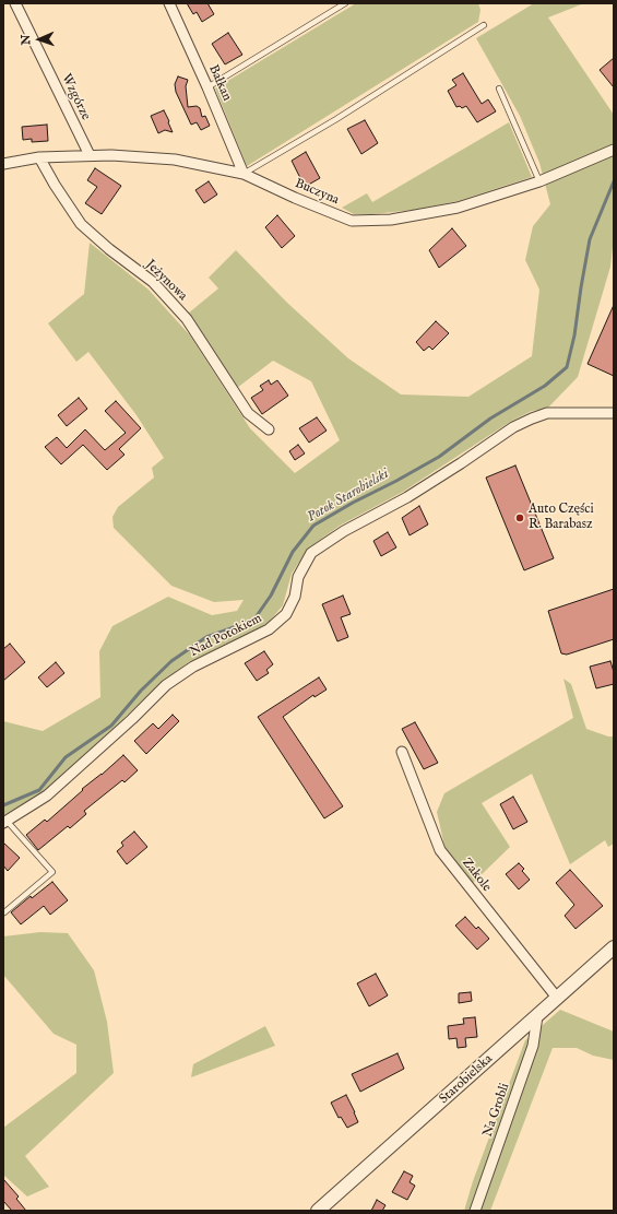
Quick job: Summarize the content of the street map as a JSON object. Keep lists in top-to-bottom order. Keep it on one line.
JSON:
{"streets":{"street":["Bałkan","Wzgórze","Buczyna","Jeżynowa","Nad Potokiem","Zakole","Starobielska","Na Grobli"]},"crossings":[["Bałkan","Buczyna"],["Wzgórze","Buczyna"],["Buczyna","Jeżynowa"],["Zakole","Starobielska"],["Starobielska","Na Grobli"]],"water":["Potok Starobielski"],"places":["Auto Części R. Barabasz"],"north":"left"}
